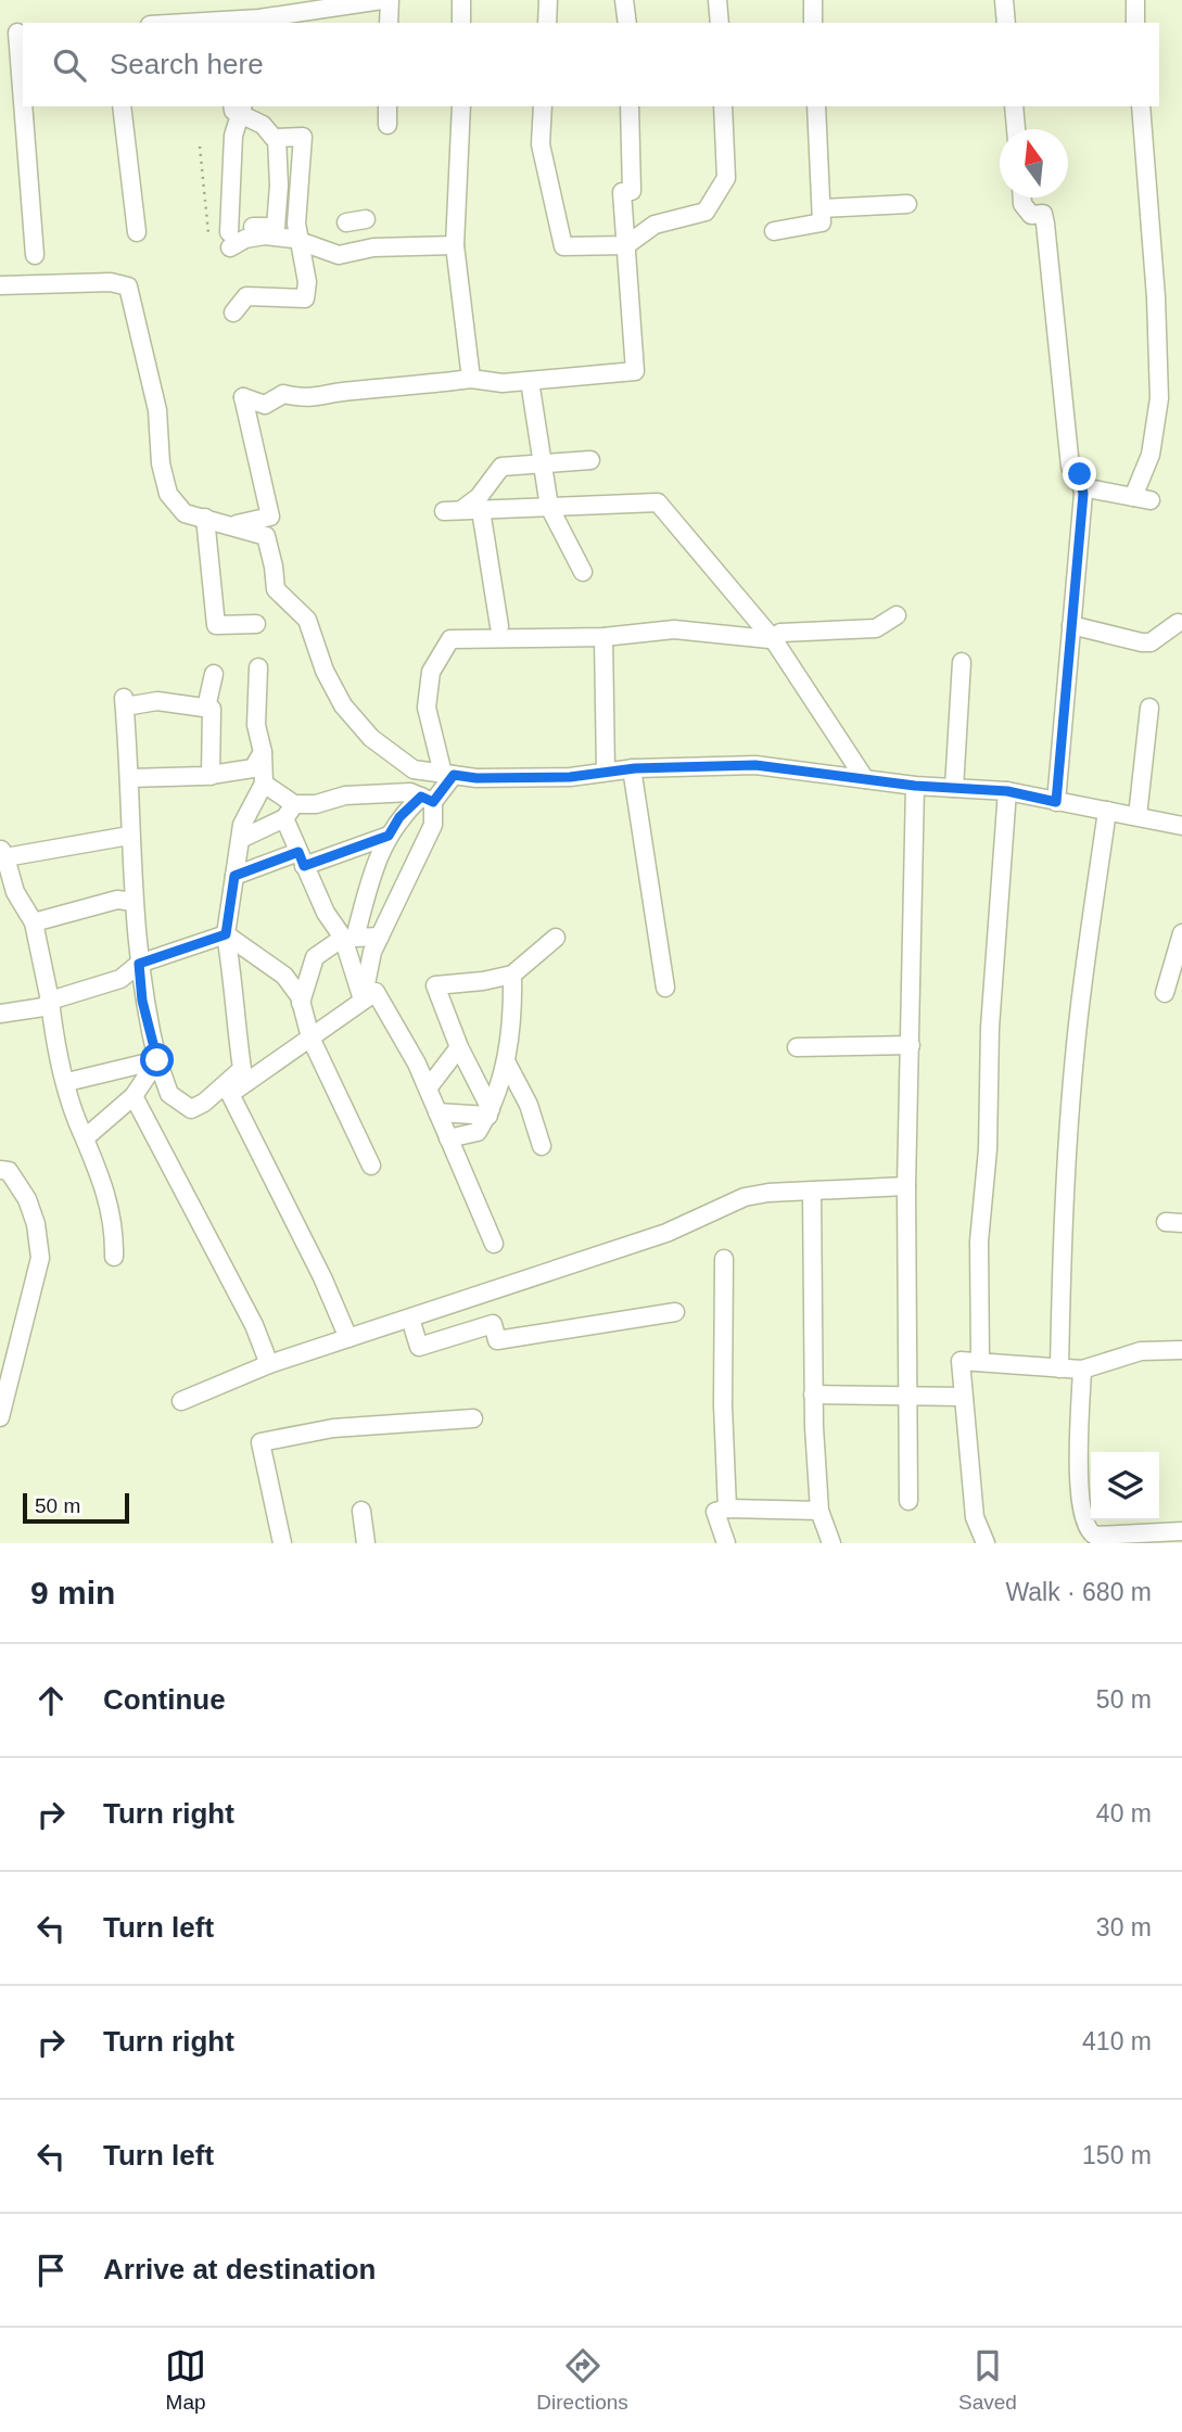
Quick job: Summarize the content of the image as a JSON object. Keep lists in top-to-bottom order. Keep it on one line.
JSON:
{"scale_bar":"50 m","north":"top","page":{"search":"Search here","scale":"50 m","heading":["9 min","Walk · 680 m"],"list":[["Continue","50 m"],["Turn right","40 m"],["Turn left","30 m"],["Turn right","410 m"],["Turn left","150 m"],"Arrive at destination"],"nav":["Map","Directions","Saved"]}}
